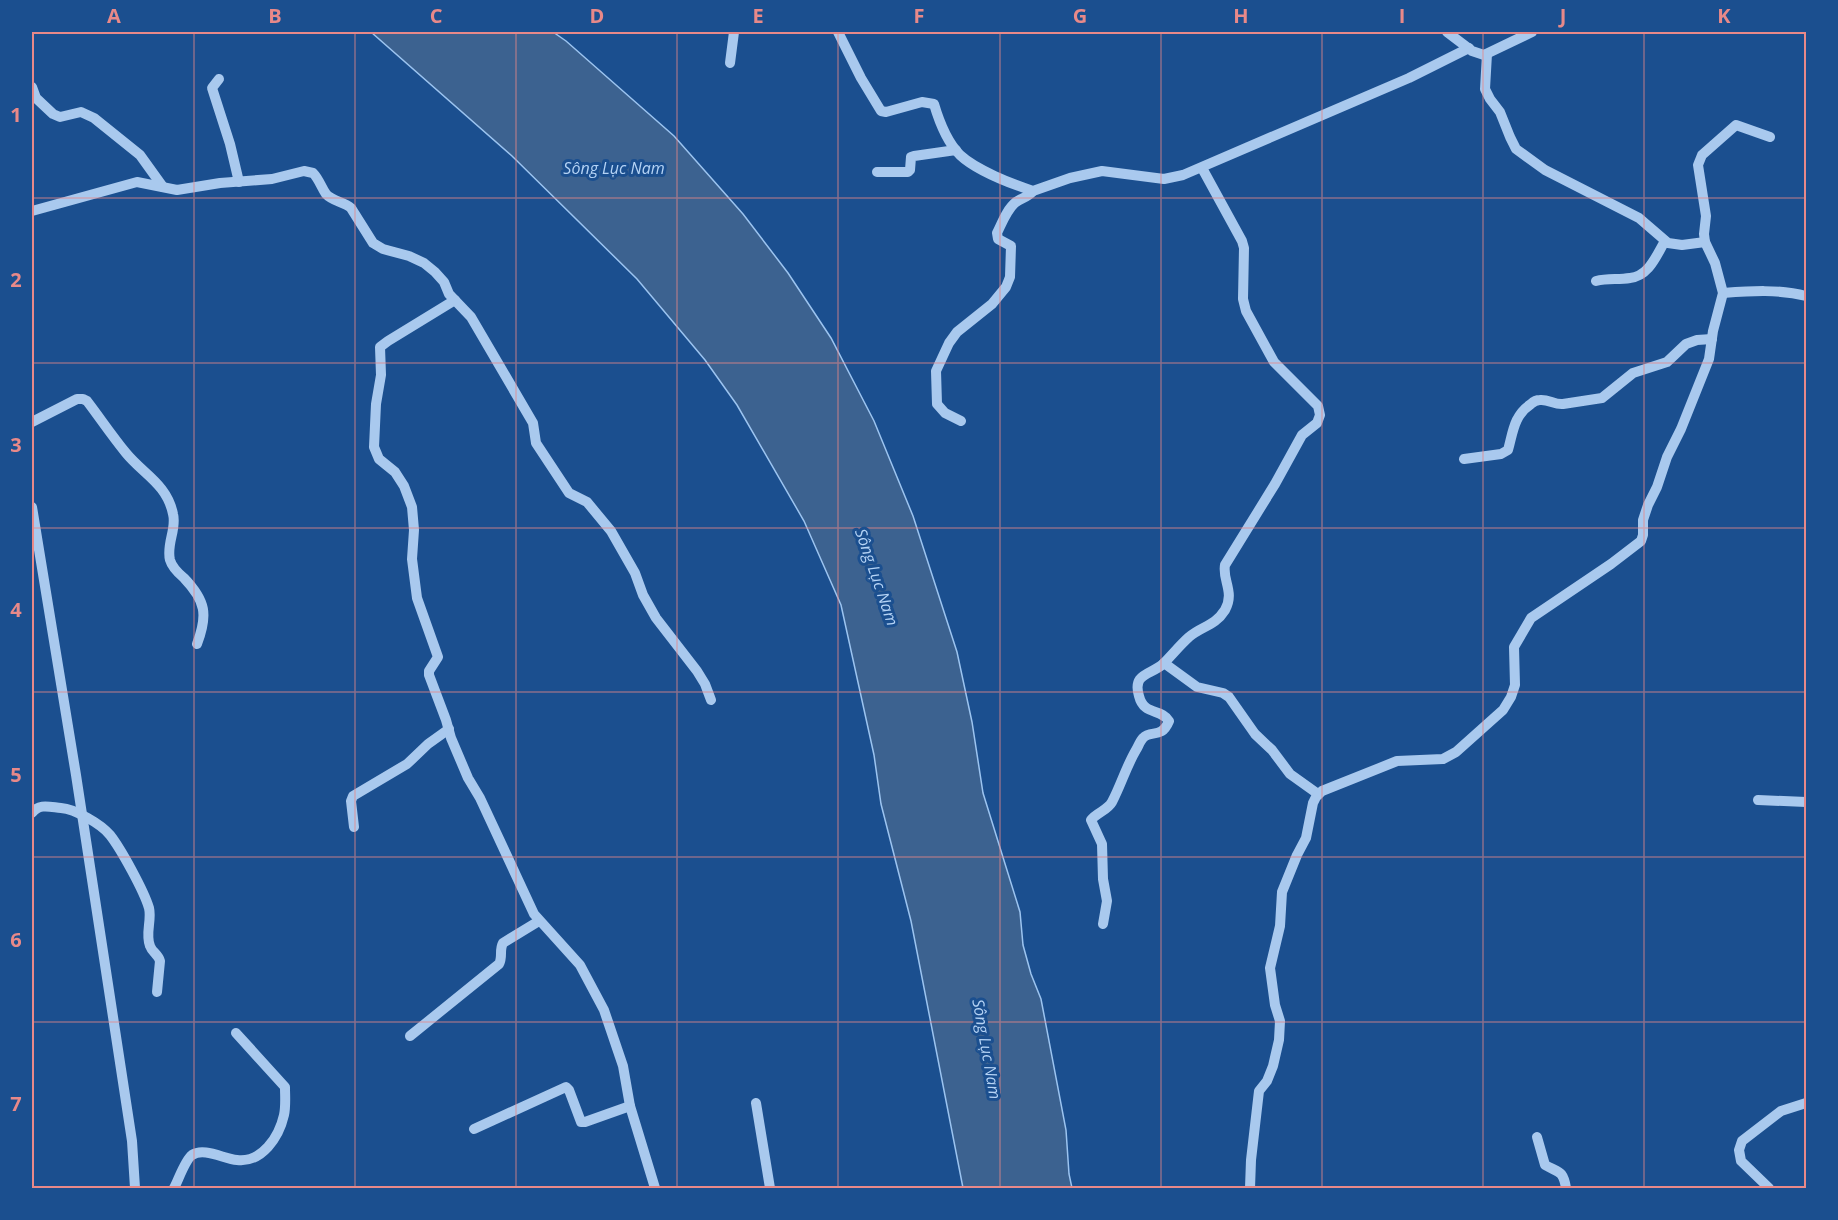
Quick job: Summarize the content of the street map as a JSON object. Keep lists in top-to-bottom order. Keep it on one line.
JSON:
{"water":["Sông Lục Nam"],"grid":{"columns":["A","B","C","D","E","F","G","H","I","J","K"],"rows":["1","2","3","4","5","6","7"]}}
